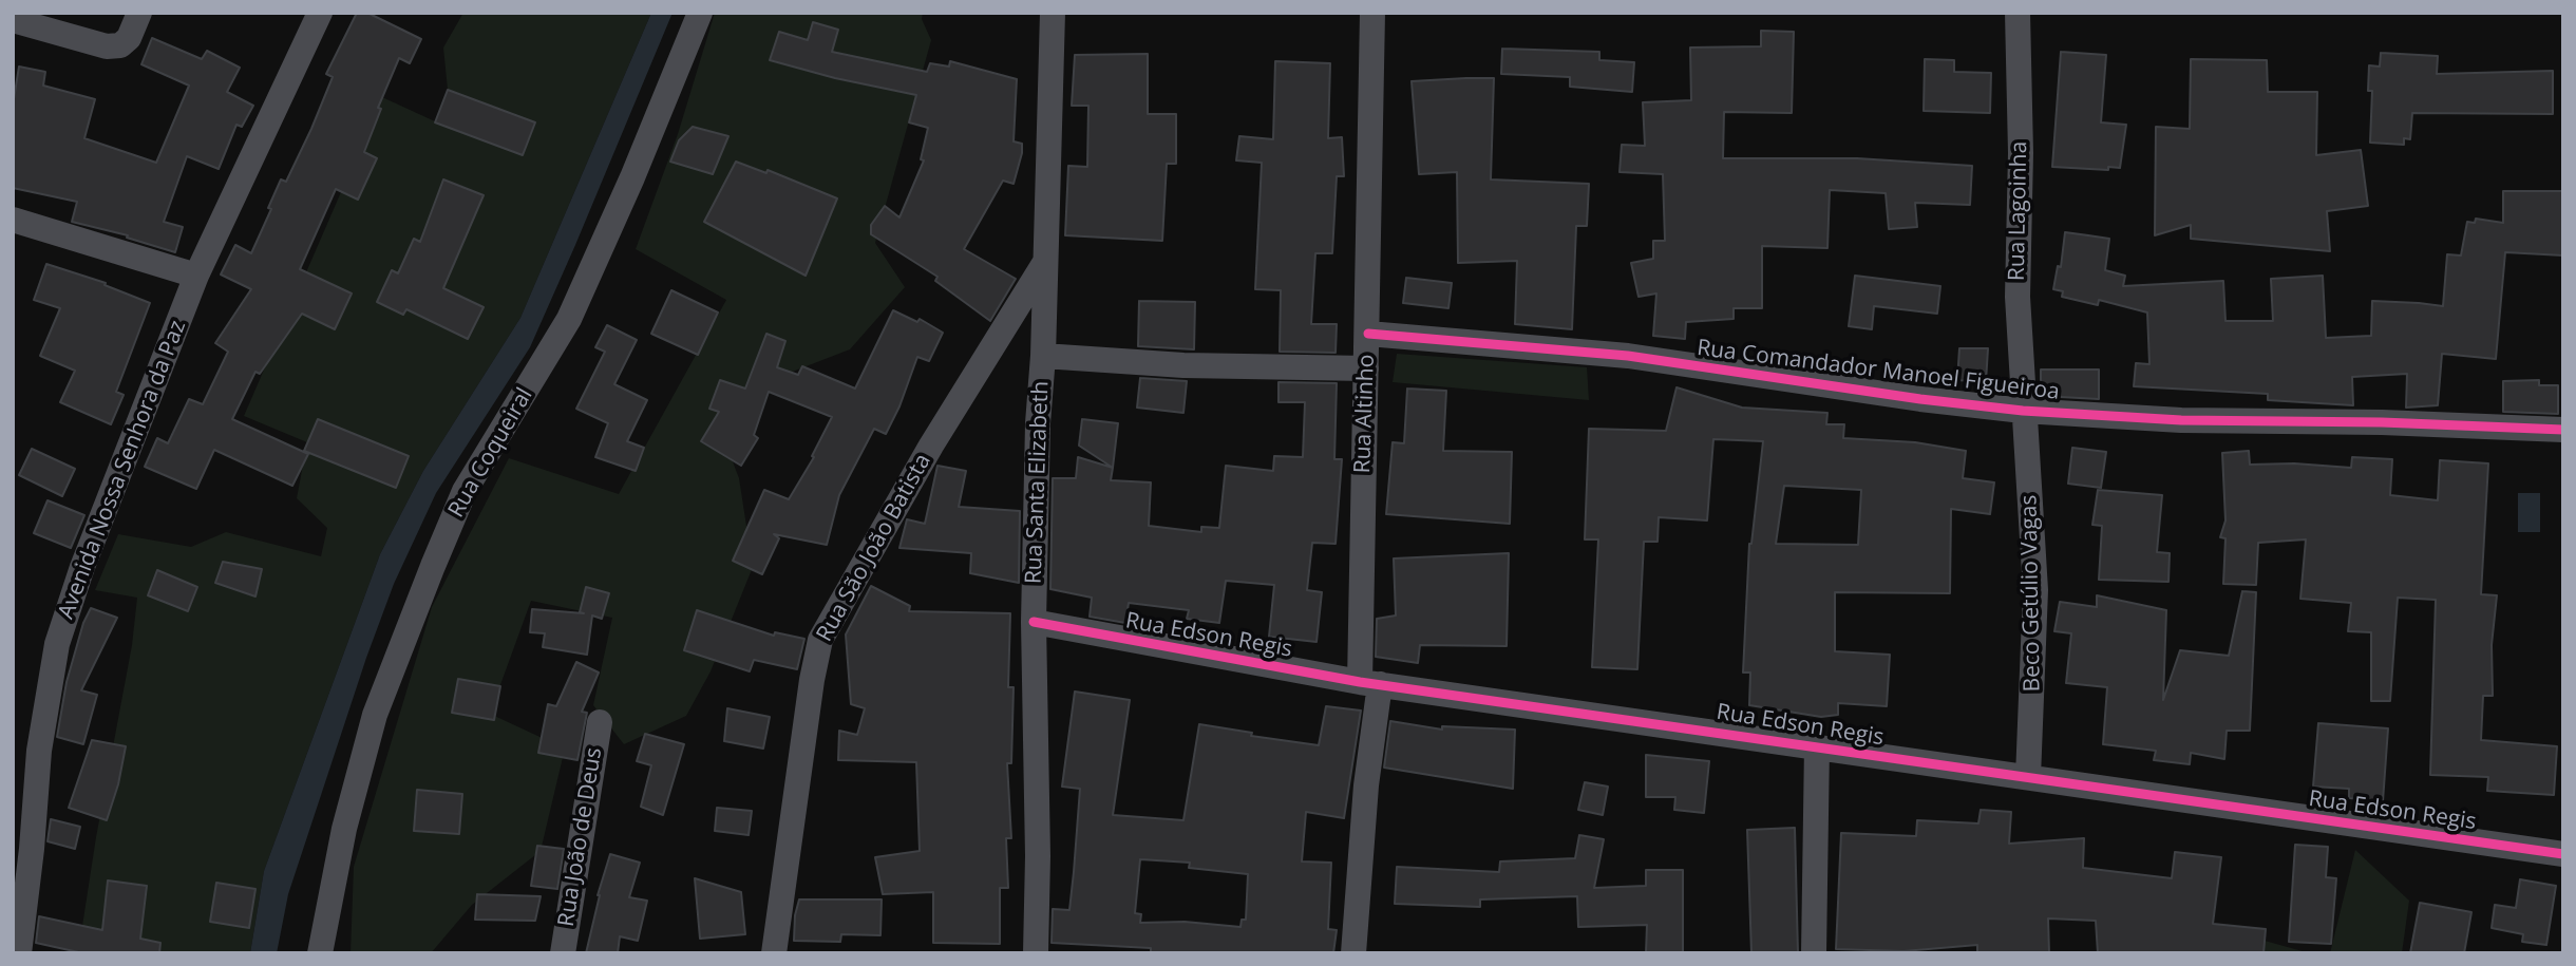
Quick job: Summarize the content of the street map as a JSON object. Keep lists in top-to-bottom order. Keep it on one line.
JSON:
{"streets":{"street":["Rua Lagoinha","Rua Comandador Manoel Figueiroa","Rua Altinho","Rua Coqueiral","Avenida Nossa Senhora da Paz","Rua Santa Elizabeth","Rua São João Batista","Beco Getúlio Vagas","Rua Edson Regis","Rua João de Deus"]},"crossings":[["Rua Lagoinha","Rua Comandador Manoel Figueiroa"],["Rua Lagoinha","Beco Getúlio Vagas"],["Rua Comandador Manoel Figueiroa","Rua Altinho"],["Rua Comandador Manoel Figueiroa","Beco Getúlio Vagas"],["Rua Altinho","Rua Edson Regis"],["Rua Santa Elizabeth","Rua São João Batista"],["Rua Santa Elizabeth","Rua Edson Regis"],["Beco Getúlio Vagas","Rua Edson Regis"]]}
